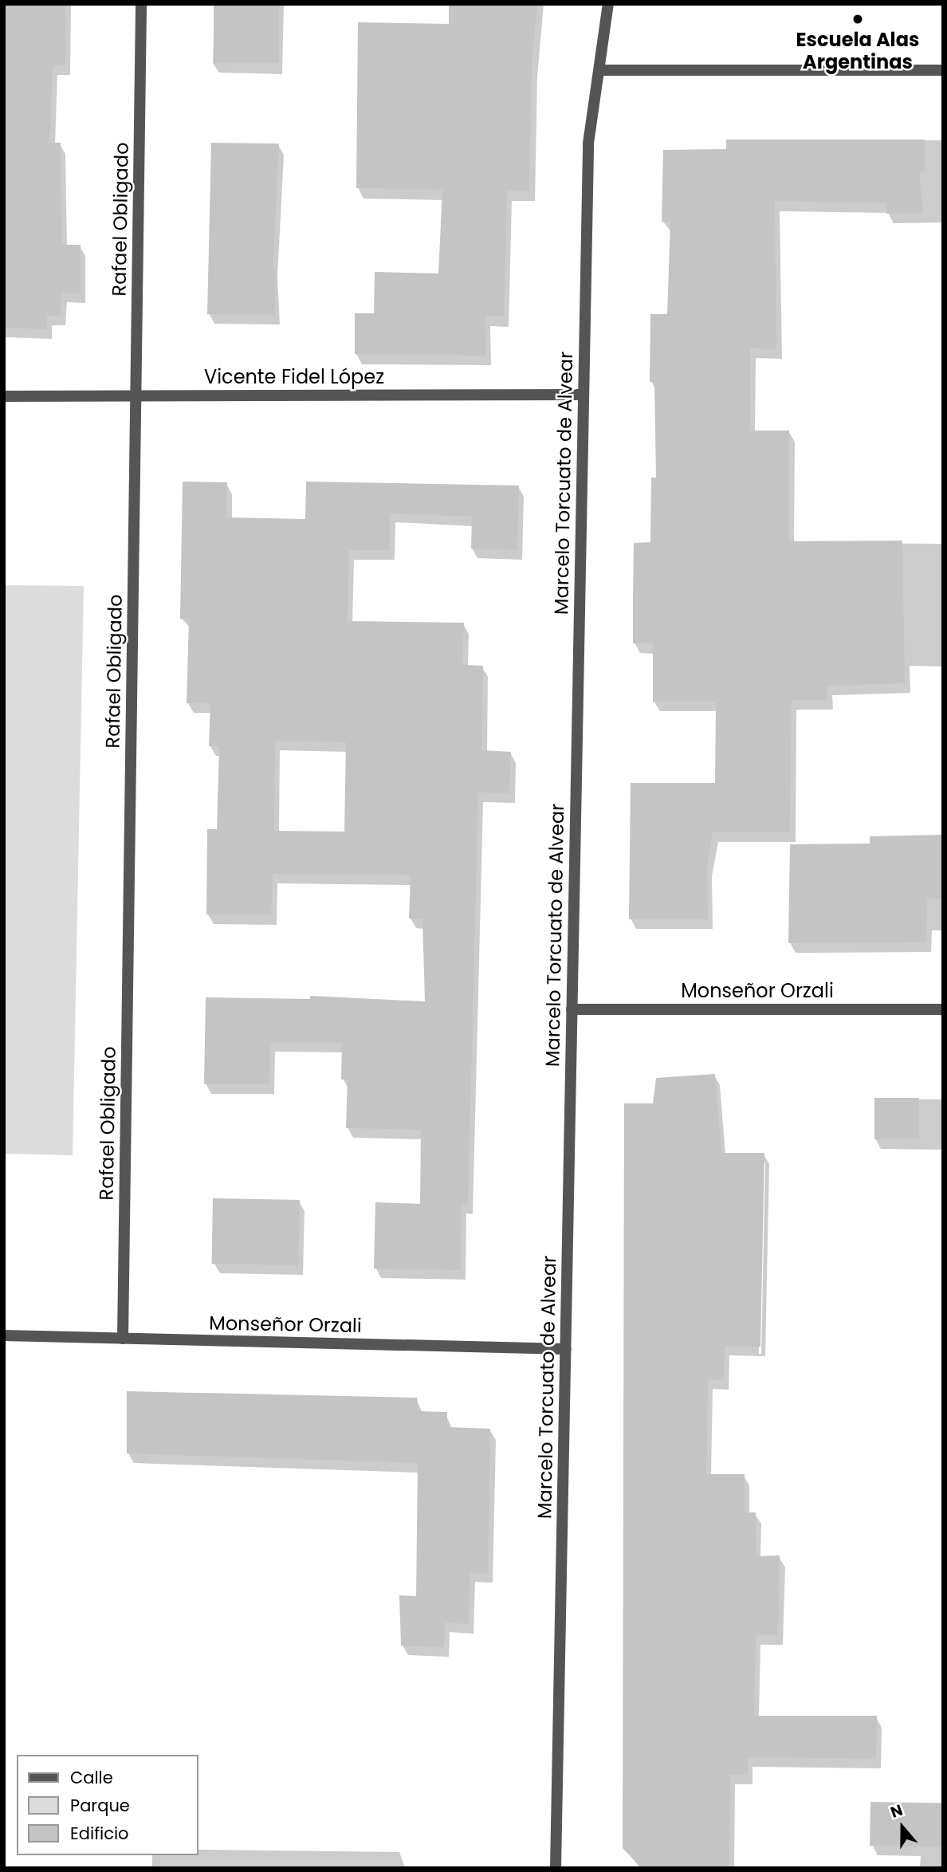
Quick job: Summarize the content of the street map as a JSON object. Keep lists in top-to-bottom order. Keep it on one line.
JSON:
{"streets":{"street":["Rafael Obligado","Vicente Fidel López","Marcelo Torcuato de Alvear","Monseñor Orzali"]},"crossings":[["Rafael Obligado","Vicente Fidel López"],["Rafael Obligado","Monseñor Orzali"],["Vicente Fidel López","Marcelo Torcuato de Alvear"],["Marcelo Torcuato de Alvear","Monseñor Orzali"]],"places":["Escuela Alas Argentinas"],"legend":["Calle","Parque","Edificio"],"north":"top"}
